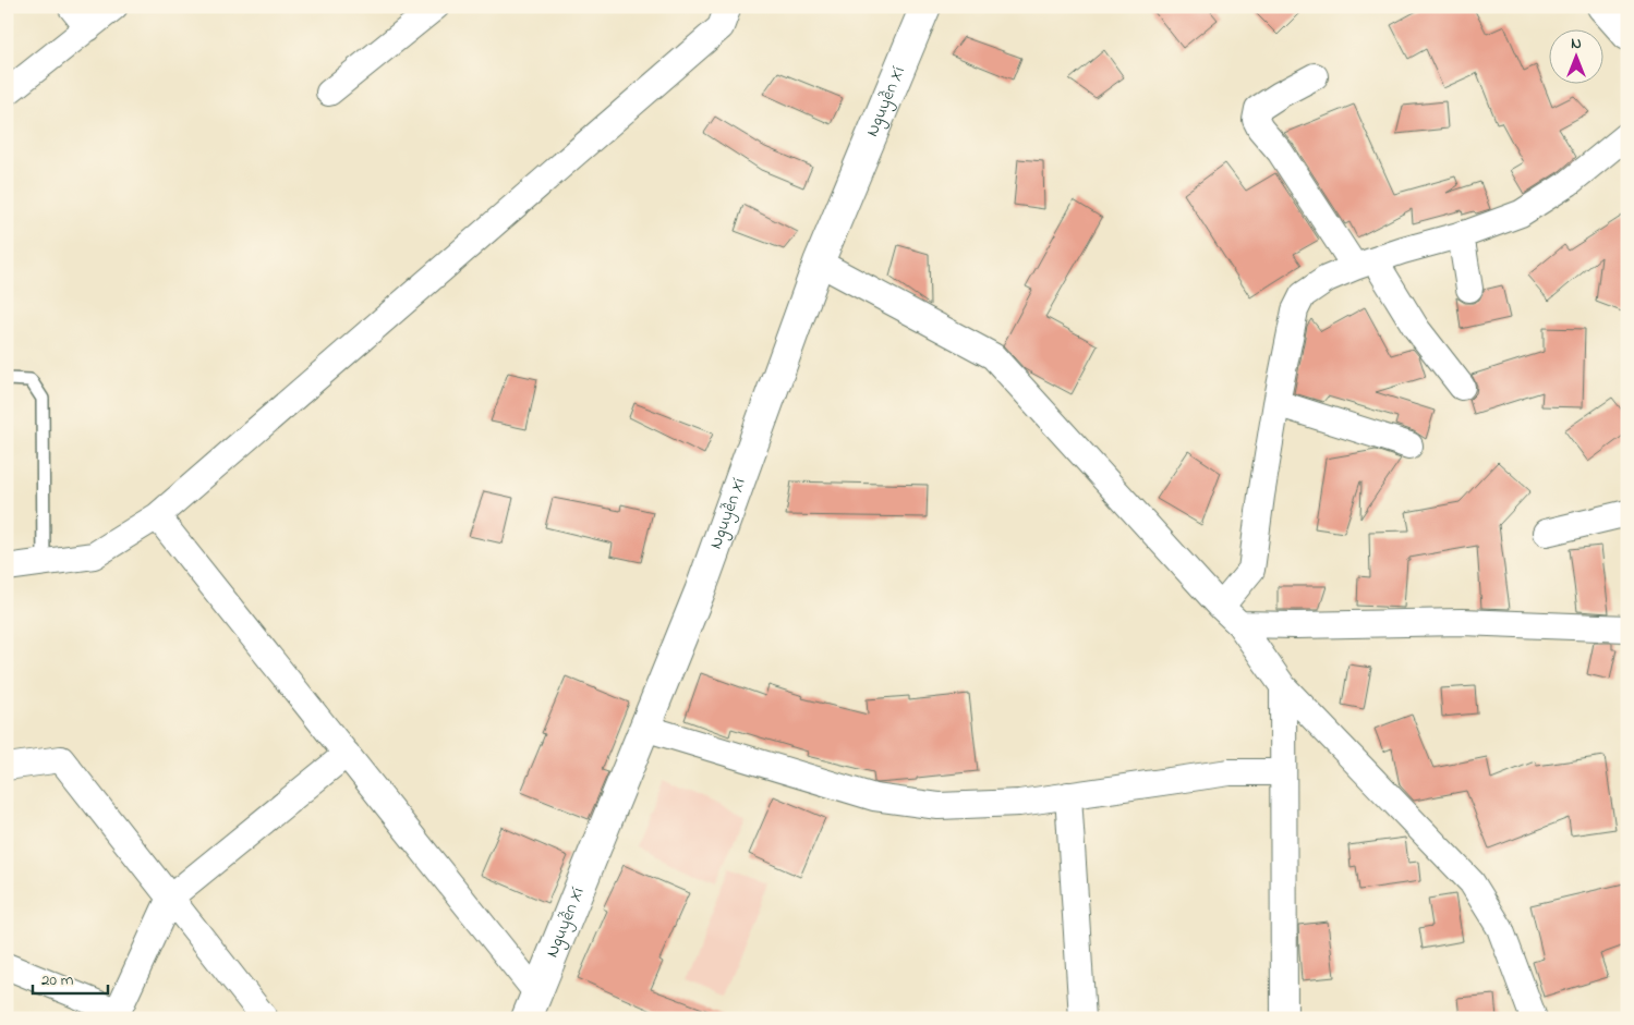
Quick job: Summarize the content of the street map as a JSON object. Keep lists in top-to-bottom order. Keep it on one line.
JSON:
{"streets":{"street":["Nguyễn Xí"]},"scale_bar":"20 m","north":"top"}
